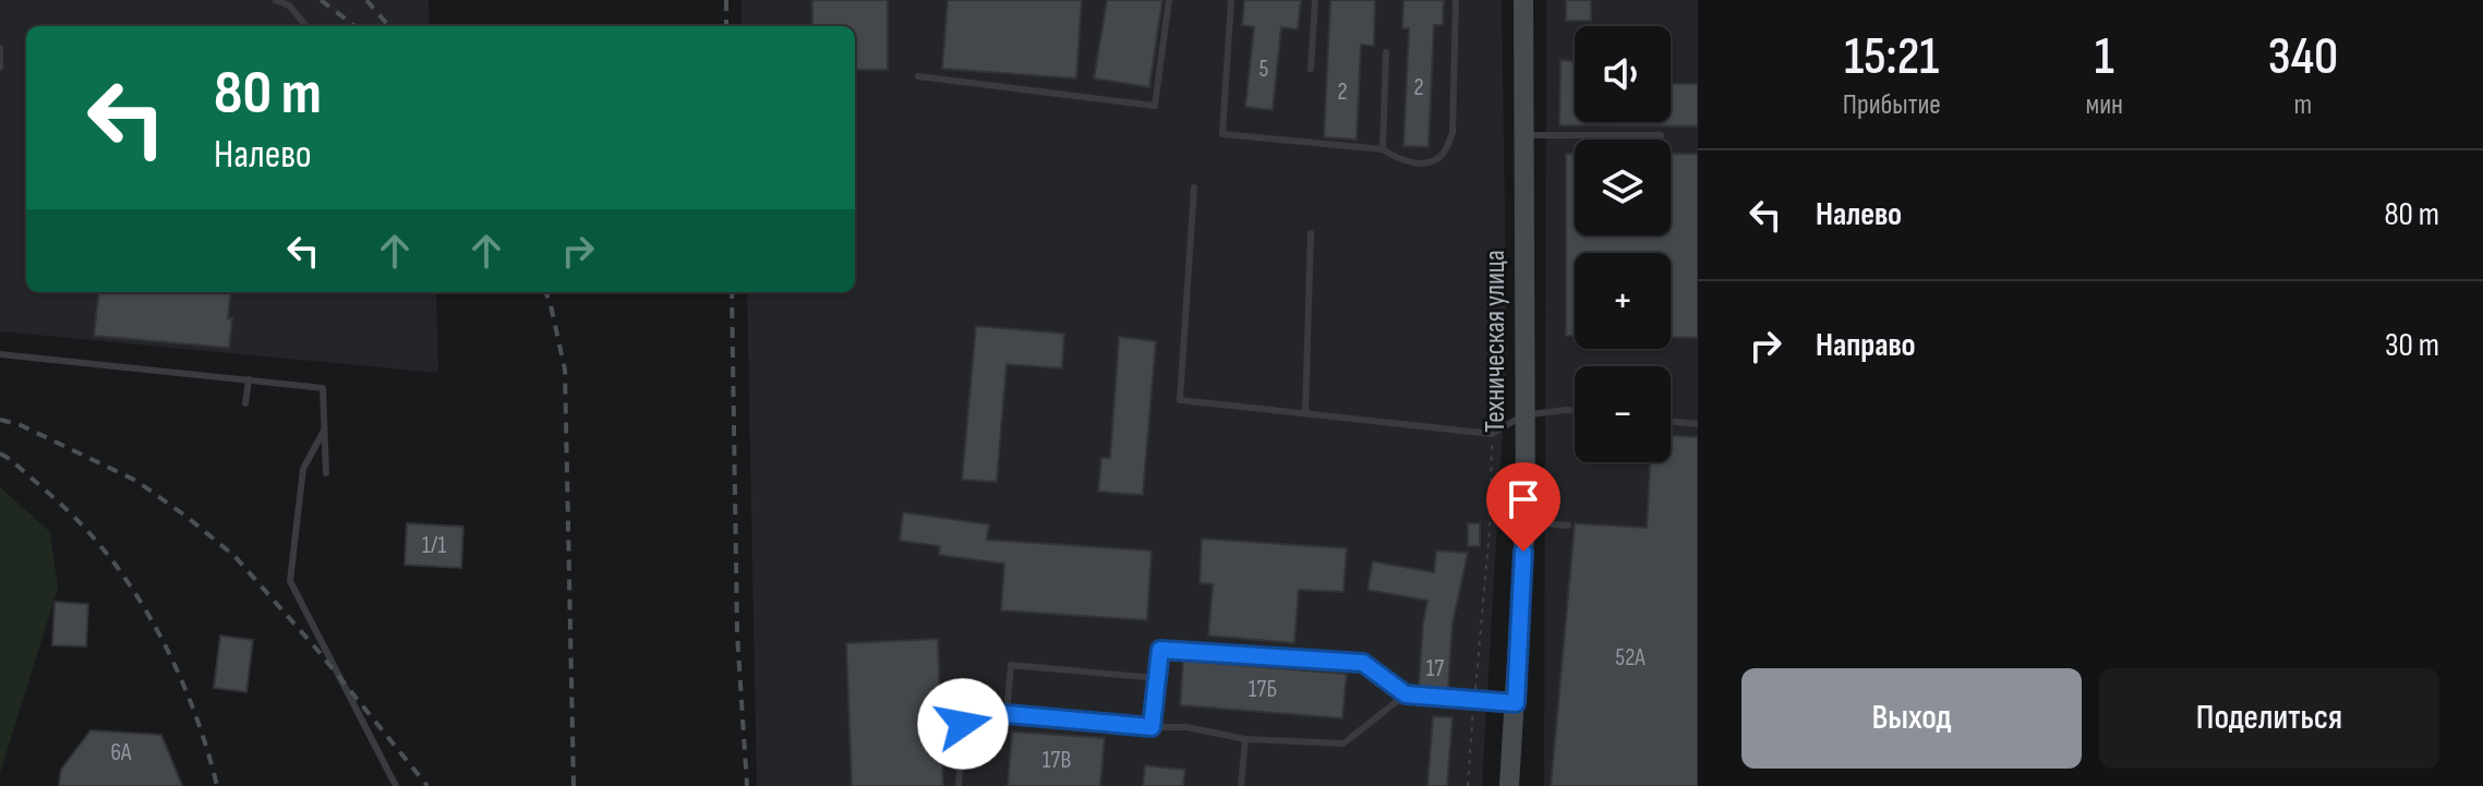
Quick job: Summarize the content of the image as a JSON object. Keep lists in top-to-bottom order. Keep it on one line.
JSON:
{"streets":{"main road":["Техническая улица"]},"house_numbers":["5","2","2","1/1","52А","17","17Б","6А","17В"],"page":{"eta":["15:21","Прибытие","1","мин","340","m"],"map_buttons":["+","−"],"turn":["80 m","Налево"],"list":[{"name":"Налево","value":"80 m"},{"name":"Направо","value":"30 m"}],"buttons":["Выход","Поделиться"]}}
